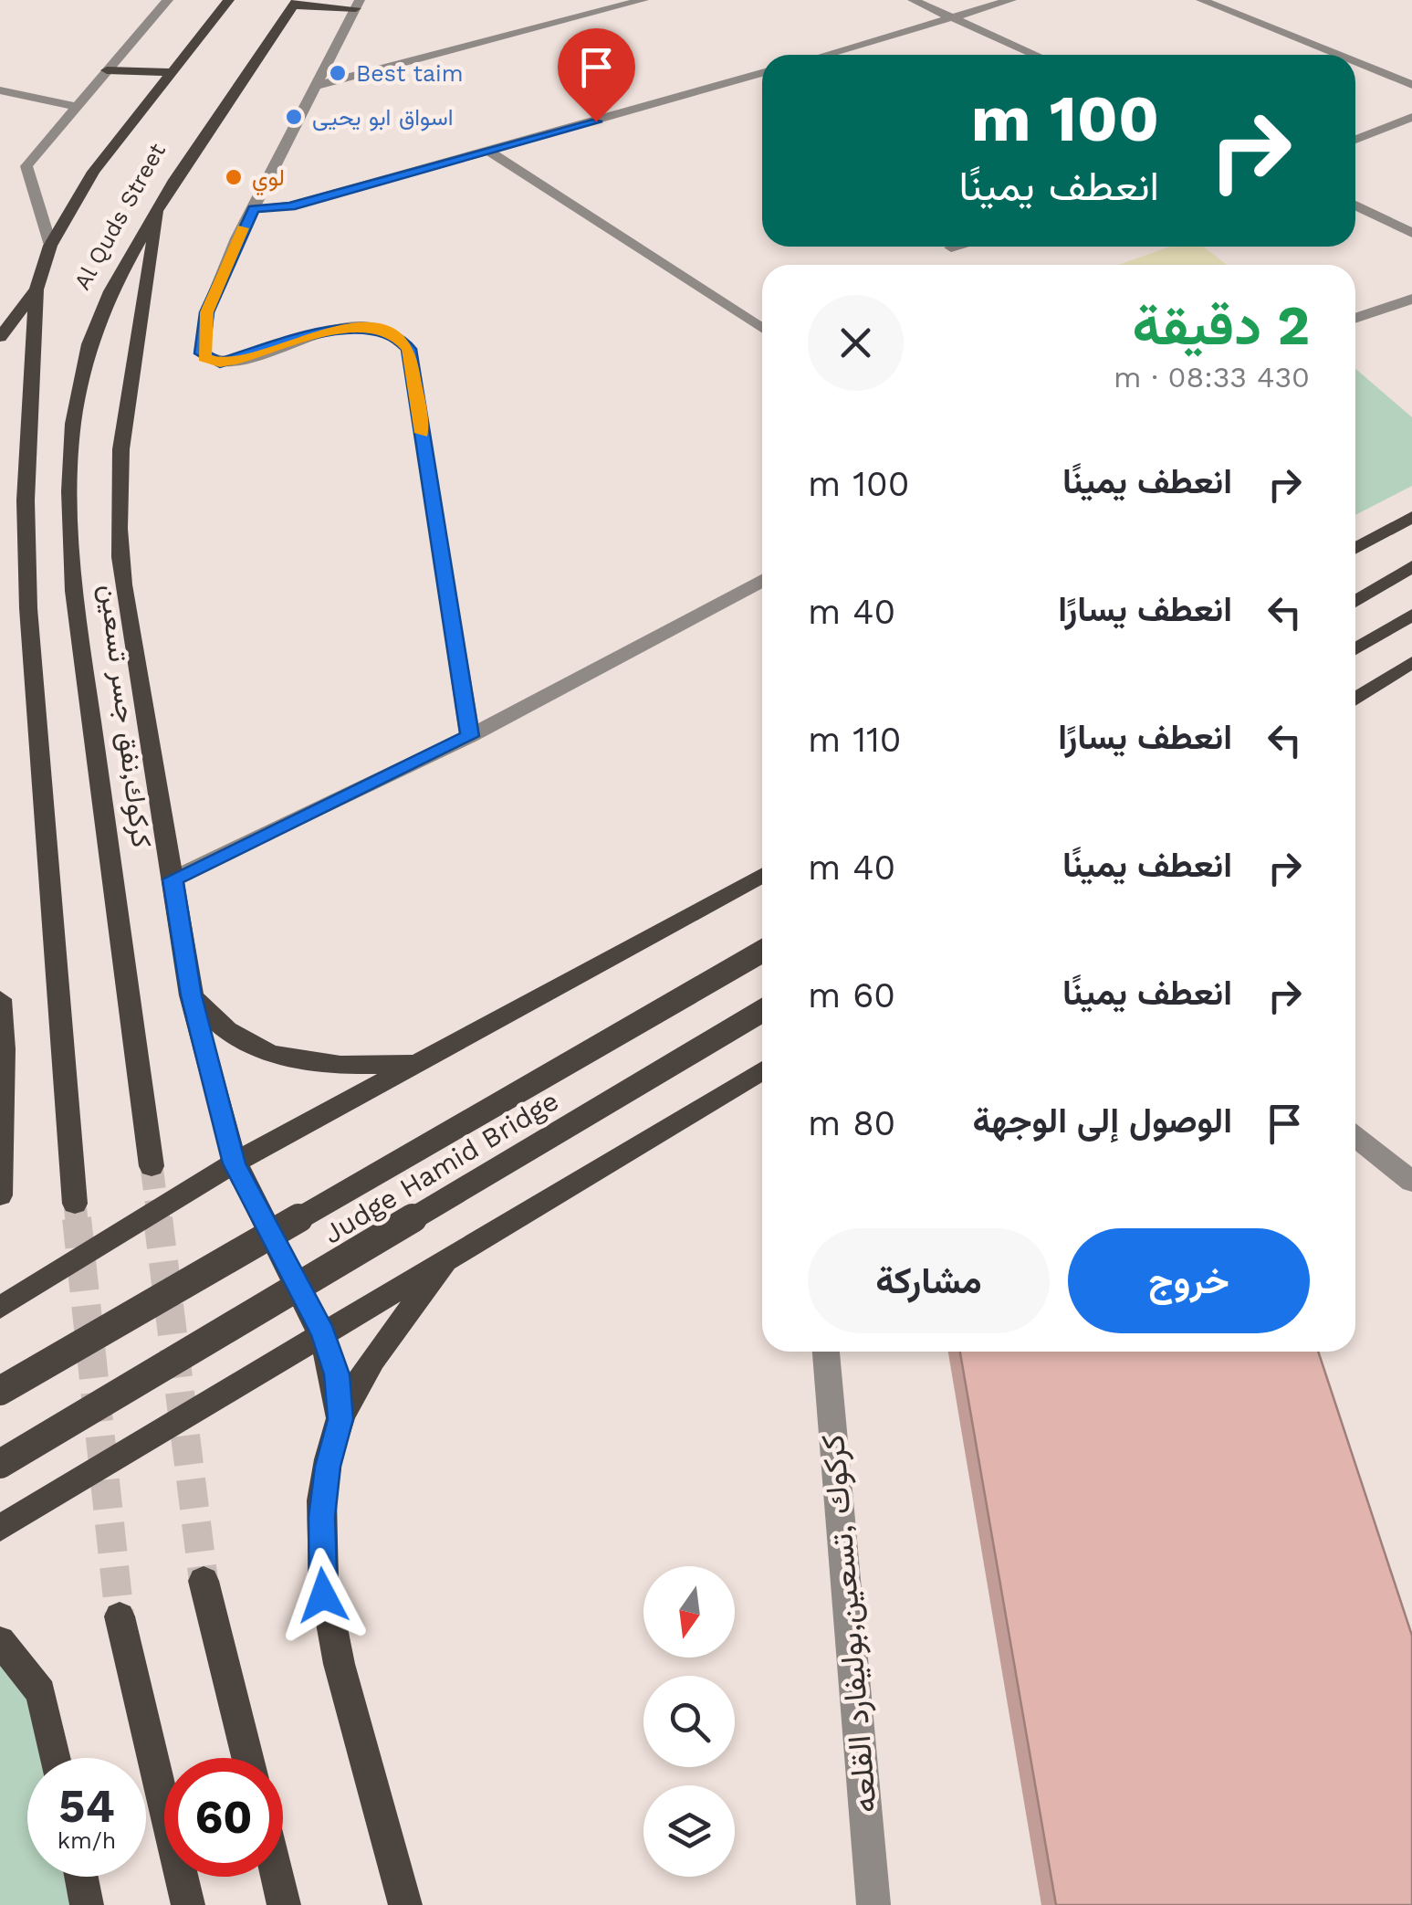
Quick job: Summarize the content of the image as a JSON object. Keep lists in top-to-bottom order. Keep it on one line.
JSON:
{"streets":{"main road":["Al Quds Street","كركوك,نفق جسر تسعين","Judge Hamid Bridge"],"street":["كركوك ,تسعين,بوليفارد القلعه"]},"crossings":[["Al Quds Street","كركوك,نفق جسر تسعين"]],"places":["Best taim","اسواق ابو يحيى","لوي"],"north":"bottom","page":{"turn":["100 m","انعطف يمينًا"],"heading":["2 دقيقة","430 m · 08:33"],"list":[{"name":"انعطف يمينًا","value":"100 m"},{"name":"انعطف يسارًا","value":"40 m"},{"name":"انعطف يسارًا","value":"110 m"},{"name":"انعطف يمينًا","value":"40 m"},{"name":"انعطف يمينًا","value":"60 m"},{"name":"الوصول إلى الوجهة","value":"80 m"}],"buttons":["خروج","مشاركة"],"speed":"54 km/h","limit":"60"}}
